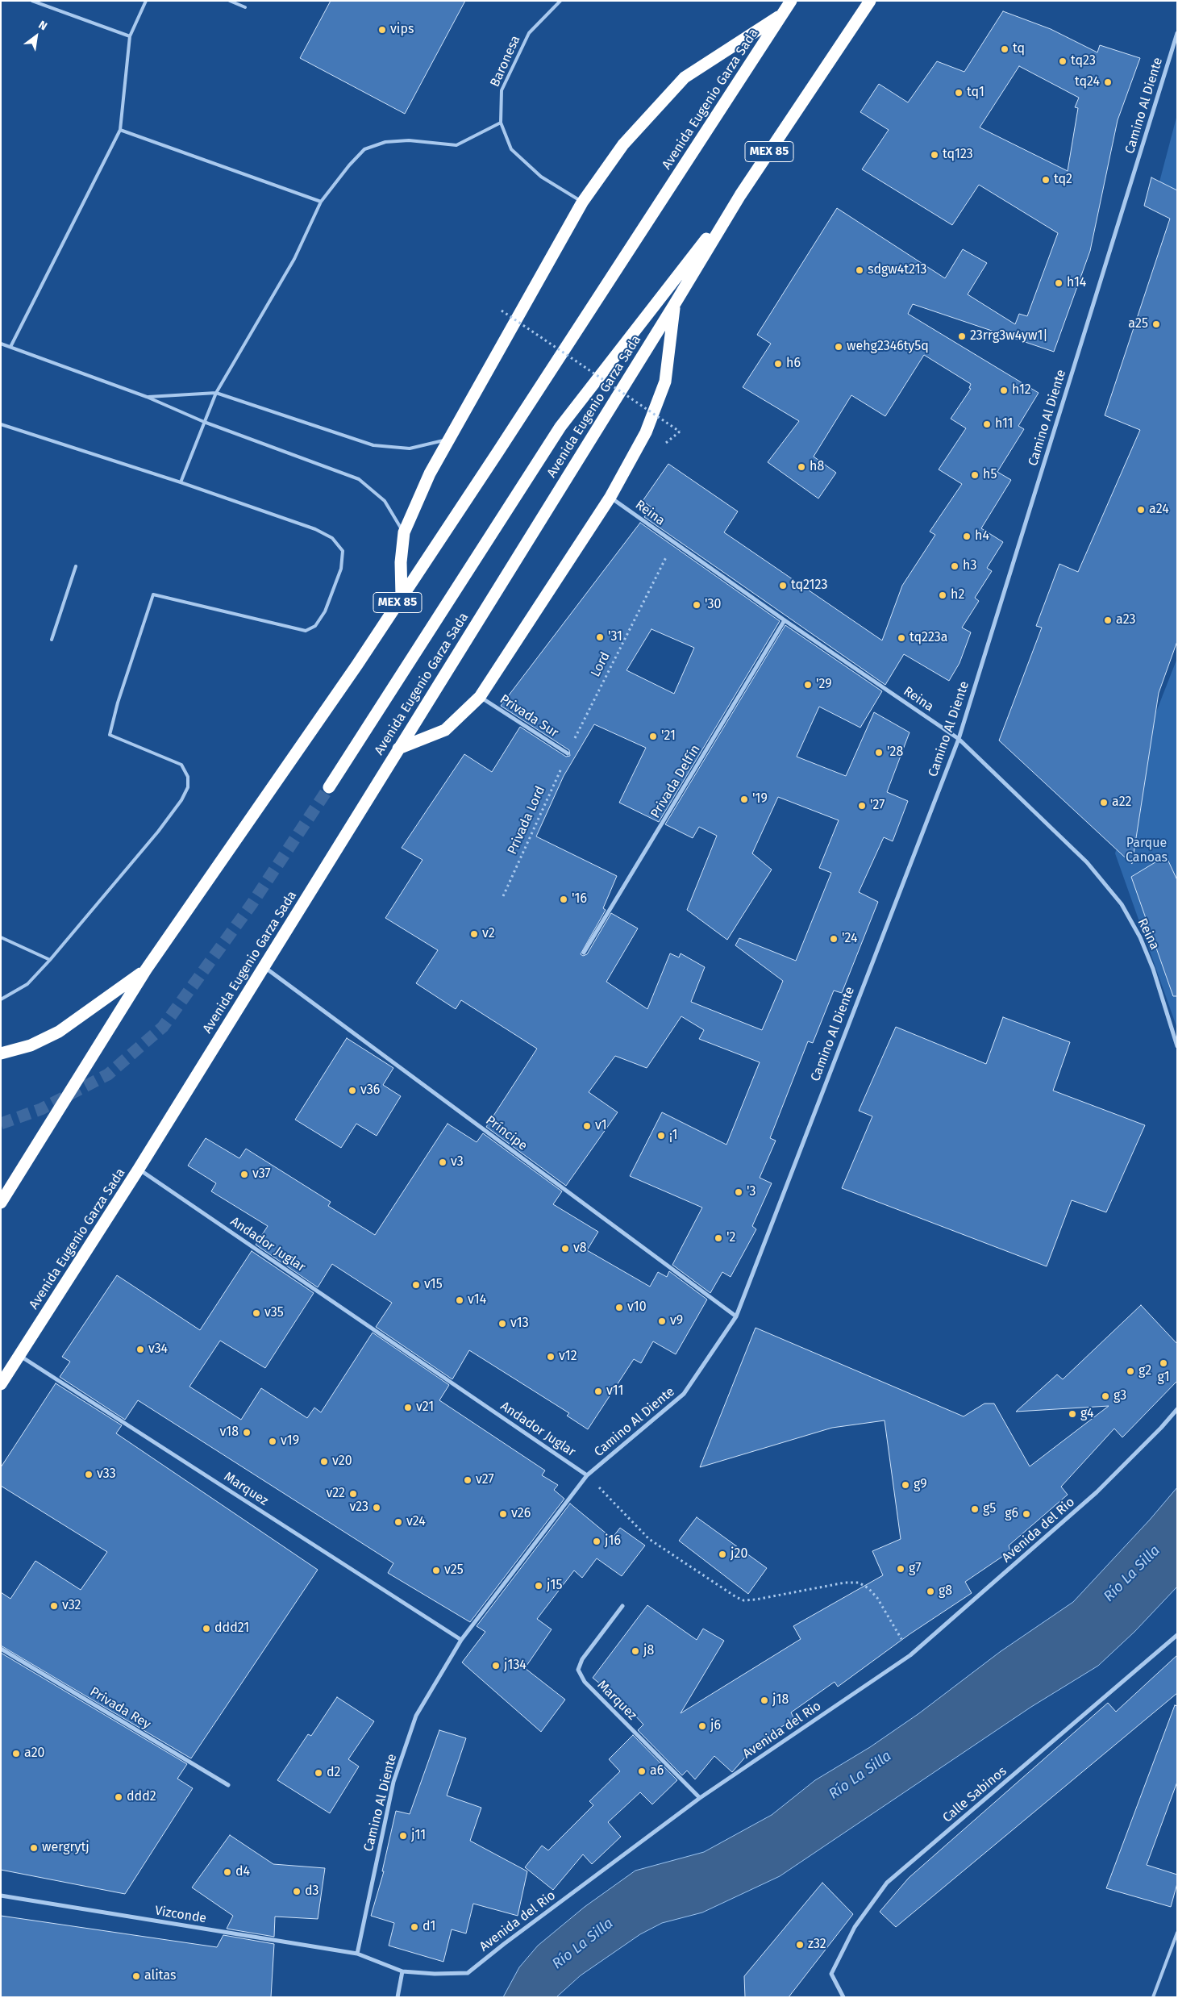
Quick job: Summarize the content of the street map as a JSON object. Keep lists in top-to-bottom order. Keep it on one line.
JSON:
{"streets":{"highway":["Avenida Eugenio Garza Sada","MEX 85"],"street":["Camino Al Diente","Reina","Privada Sur","Privada Delfín","Príncipe","Andador Juglar","Marquez","Avenida del Rio","Privada Rey","Calle Sabinos","Vizconde"],"lane":["Baronesa"],"path":["Lord","Privada Lord"]},"crossings":[["Avenida Eugenio Garza Sada","Príncipe"],["Avenida Eugenio Garza Sada","Andador Juglar"],["Avenida Eugenio Garza Sada","Marquez"],["Camino Al Diente","Reina"],["Camino Al Diente","Príncipe"],["Camino Al Diente","Andador Juglar"],["Camino Al Diente","Marquez"],["Camino Al Diente","Avenida del Rio"],["Camino Al Diente","Vizconde"],["Reina","Lord"],["Reina","Privada Delfín"],["Lord","Privada Sur"],["Lord","Privada Lord"],["Privada Sur","Privada Lord"],["Marquez","Avenida del Rio"],["Avenida del Rio","Vizconde"]],"water":["Río La Silla"],"parks":["Parque Canoas"],"places":["vips","tq","tq23","tq24","tq1","tq123","tq2","sdgw4t213","h14","a25","23rrg3w4yw1|","wehg2346ty5q","h6","h12","h11","h8","h5","a24","h4","h3","tq2123","h2","'30","a23","'31","tq223a","'29","'21","'28","'19","a22","'27","'16","v2","'24","v36","v1","¡1","v3","v37","'3","'2","v8","v15","v14","v10","v35","v9","v13","v34","v12","g1","g2","v11","g3","v21","g4","v18","v19","v20","v33","v27","g9","v22","v23","g5","v26","g6","v24","j16","j20","g7","v25","j15","g8","v32","ddd21","j8","j134","j18","j6","a20","a6","d2","ddd2","j11","wergrytj","d4","d3","d1","z32","alitas"],"north":"top right"}
